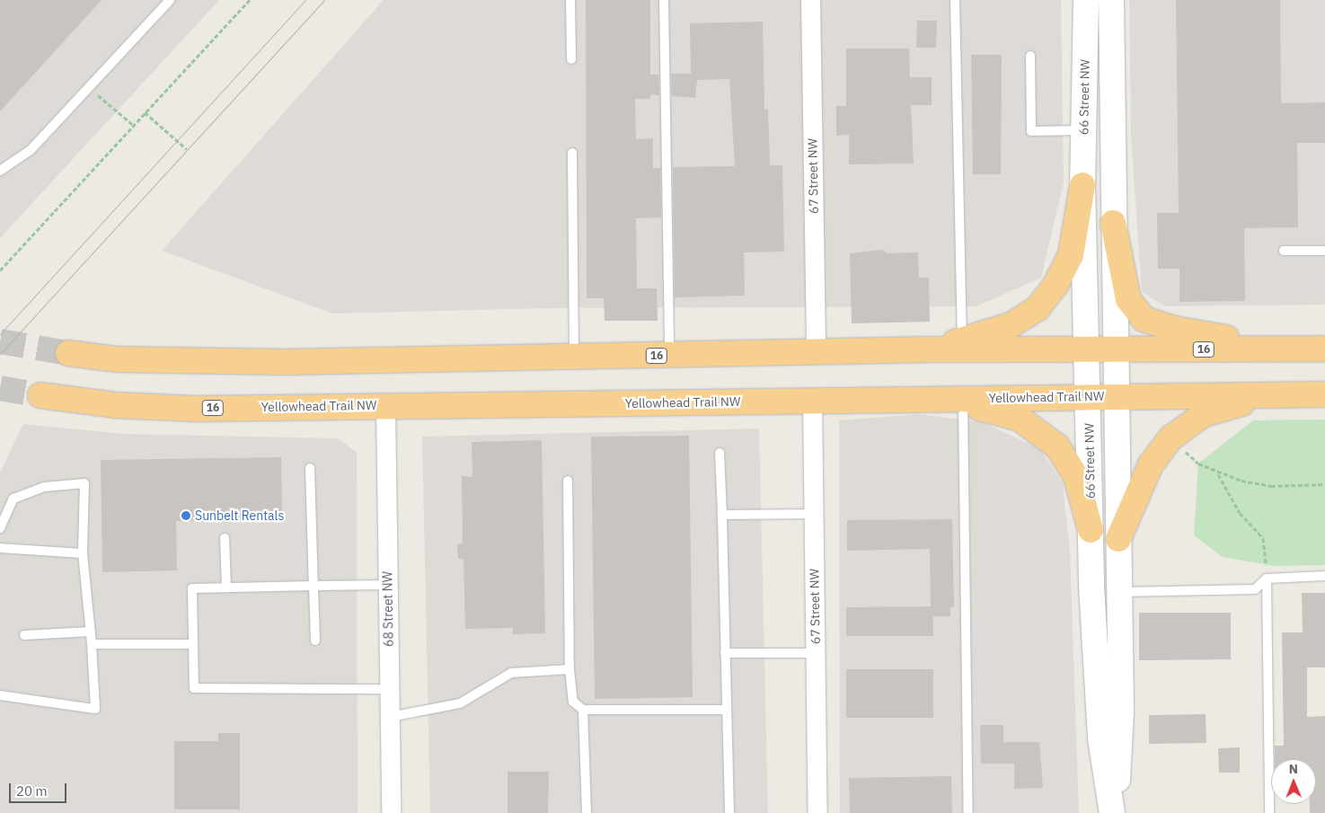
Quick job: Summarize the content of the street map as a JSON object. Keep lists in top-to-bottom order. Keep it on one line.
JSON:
{"streets":{"highway":["16","Yellowhead Trail NW"],"main road":["66 Street NW"],"street":["67 Street NW","68 Street NW"]},"crossings":[["66 Street NW","16"],["66 Street NW","Yellowhead Trail NW"],["67 Street NW","16"],["67 Street NW","Yellowhead Trail NW"],["Yellowhead Trail NW","68 Street NW"]],"places":["Sunbelt Rentals"],"scale_bar":"20 m","north":"top"}
